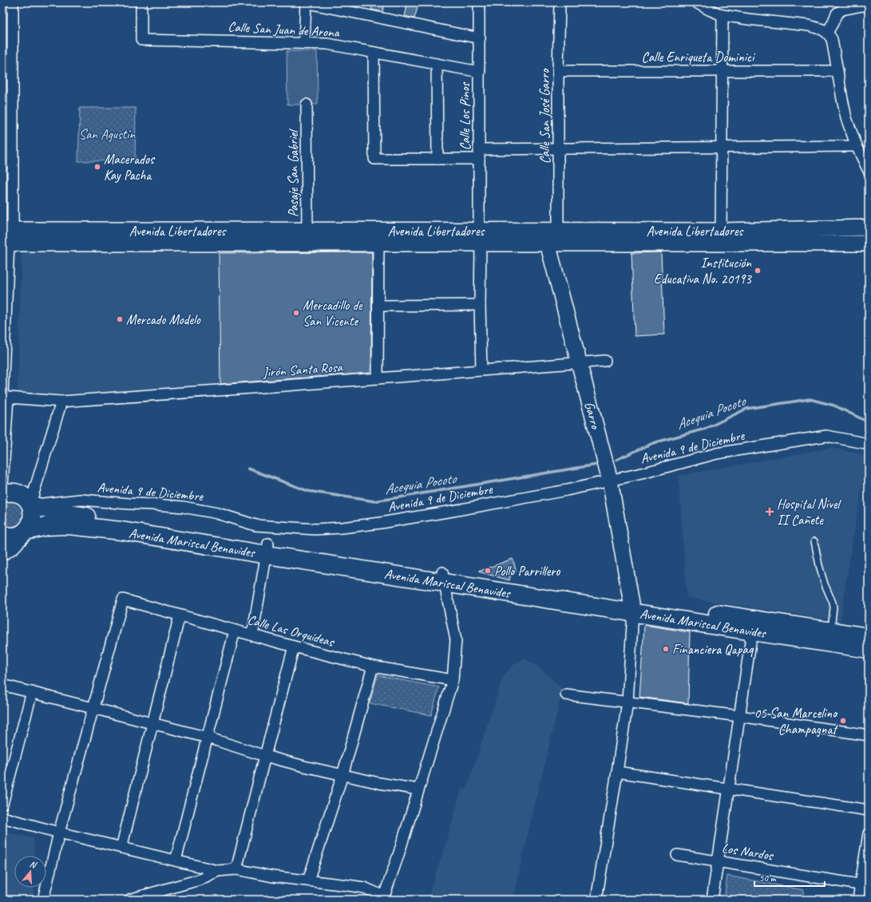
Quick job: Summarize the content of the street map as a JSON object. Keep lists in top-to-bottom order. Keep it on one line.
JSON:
{"streets":{"highway":["Avenida Mariscal Benavides"],"street":["Calle San Juan de Arona","Calle Enriqueta Dominici","Calle Los Pinos","Calle San José Garro","Pasaje San Gabriel","Avenida Libertadores","Jirón Santa Rosa","Garro","Avenida 9 de Diciembre","Calle Las Orquideas","Los Nardos"]},"crossings":[["Calle San Juan de Arona","Calle Los Pinos"],["Calle Enriqueta Dominici","Calle San José Garro"],["Calle Los Pinos","Avenida Libertadores"],["Calle Los Pinos","Jirón Santa Rosa"],["Calle San José Garro","Avenida Libertadores"],["Calle San José Garro","Garro"],["Pasaje San Gabriel","Avenida Libertadores"],["Avenida Libertadores","Garro"],["Jirón Santa Rosa","Garro"],["Garro","Avenida 9 de Diciembre"],["Garro","Avenida Mariscal Benavides"],["Avenida 9 de Diciembre","Avenida Mariscal Benavides"]],"water":["Acequia Pocoto"],"parks":["San Agustín"],"places":{"other":["Macerados Kay Pacha","Institución Educativa No. 20193","Mercadillo de San Vicente","Mercado Modelo","Pollo Parrillero","Financiera Qapaq","05 San Marcelino Champagnat"],"health":["Hospital Nivel II Cañete"]},"scale_bar":"50 m","north":"top"}
